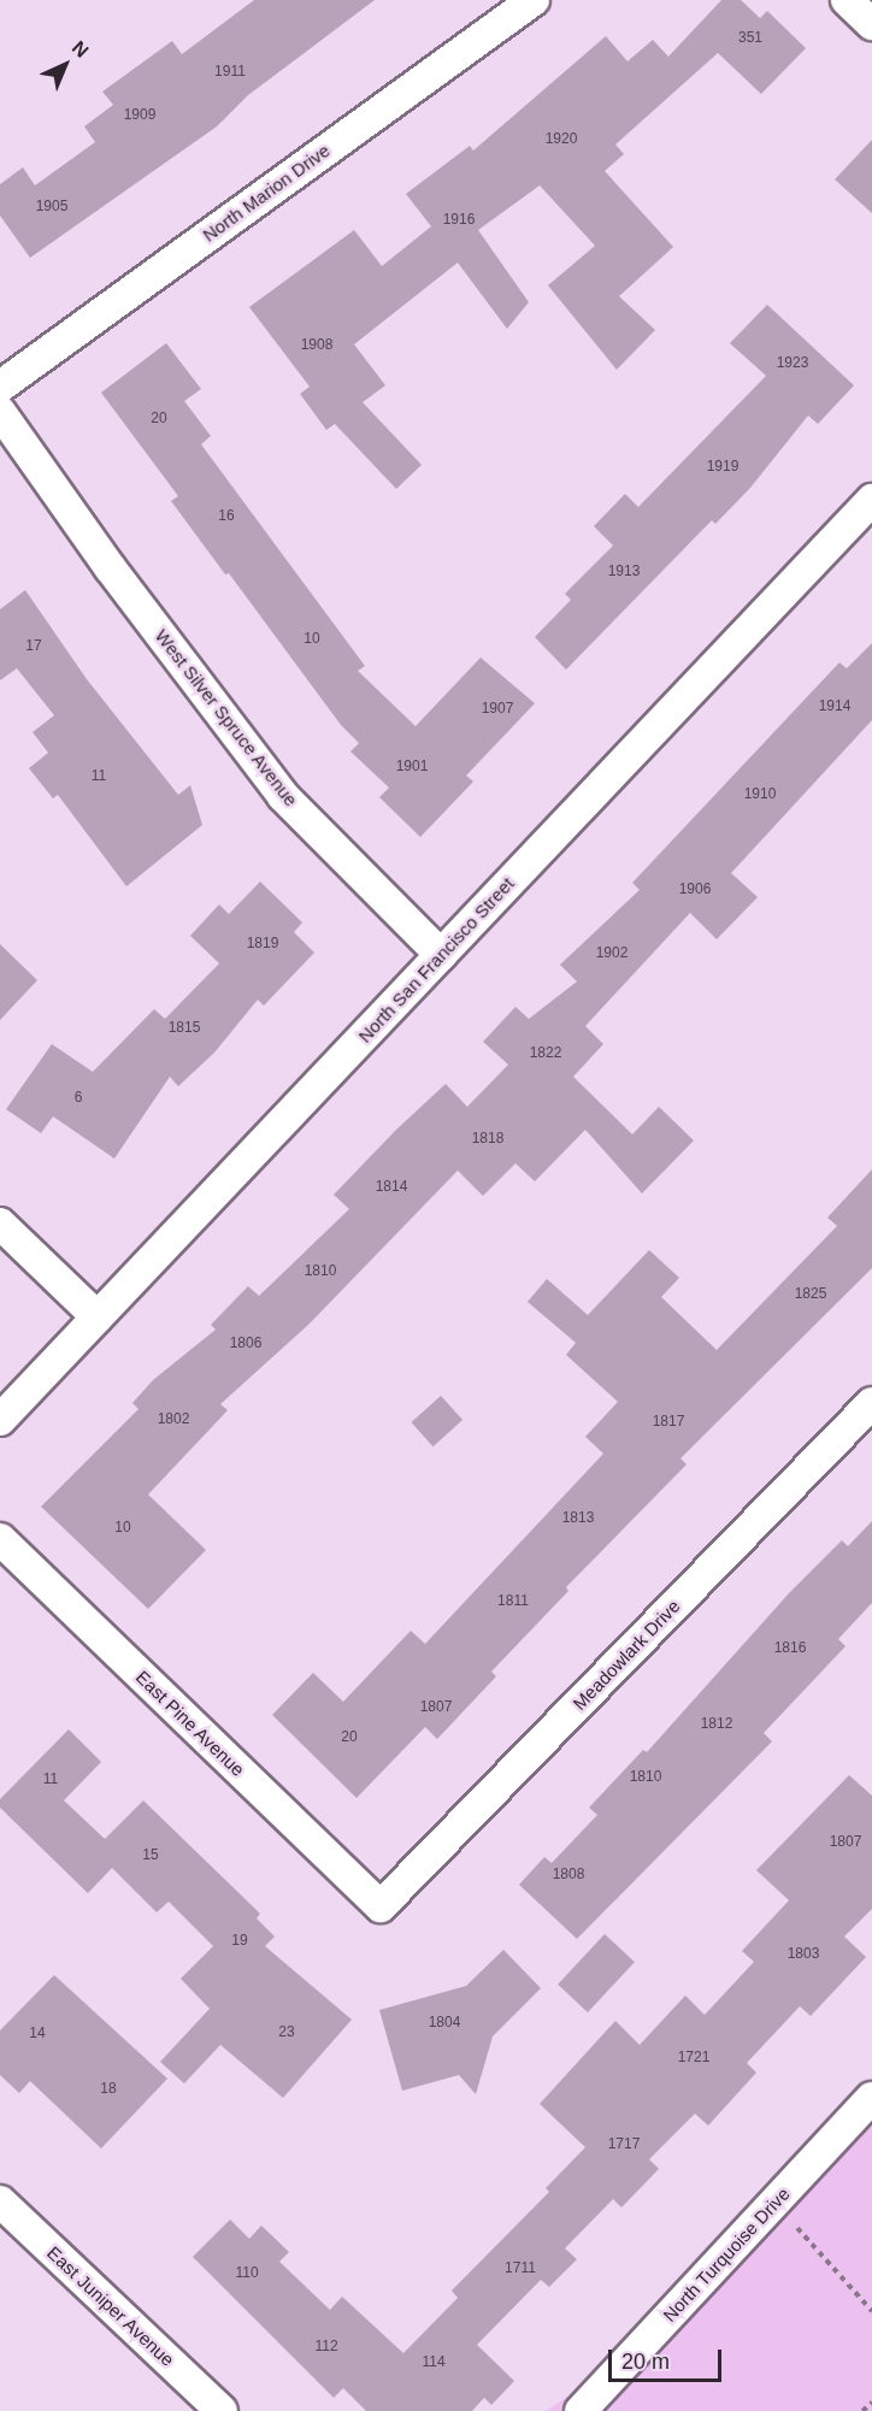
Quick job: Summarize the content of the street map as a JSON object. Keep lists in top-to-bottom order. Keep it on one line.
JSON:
{"streets":{"street":["North Marion Drive","West Silver Spruce Avenue","North San Francisco Street","Meadowlark Drive","East Pine Avenue","North Turquoise Drive","East Juniper Avenue"]},"crossings":[["West Silver Spruce Avenue","North San Francisco Street"],["Meadowlark Drive","East Pine Avenue"]],"house_numbers":["351","1911","1909","1920","1905","1916","1908","1923","20","1919","16","1913","10","17","1914","1907","1901","11","1910","1906","1819","1902","1815","1822","6","1818","1814","1810","1825","1806","1802","1817","1813","10","1811","1816","1807","1812","20","1810","11","1807","15","1808","19","1803","1804","23","14","1721","18","1717","1711","110","112","114"],"scale_bar":"20 m","north":"top right"}
